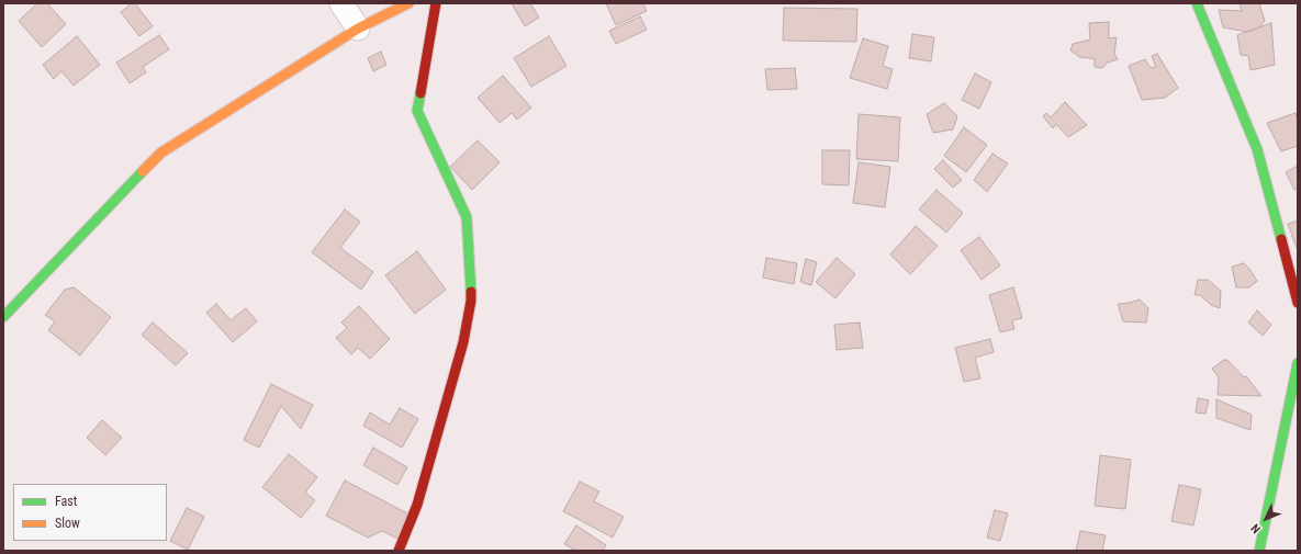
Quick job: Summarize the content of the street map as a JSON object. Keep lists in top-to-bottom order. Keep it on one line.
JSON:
{"legend":["Fast","Slow"],"north":"bottom left"}
